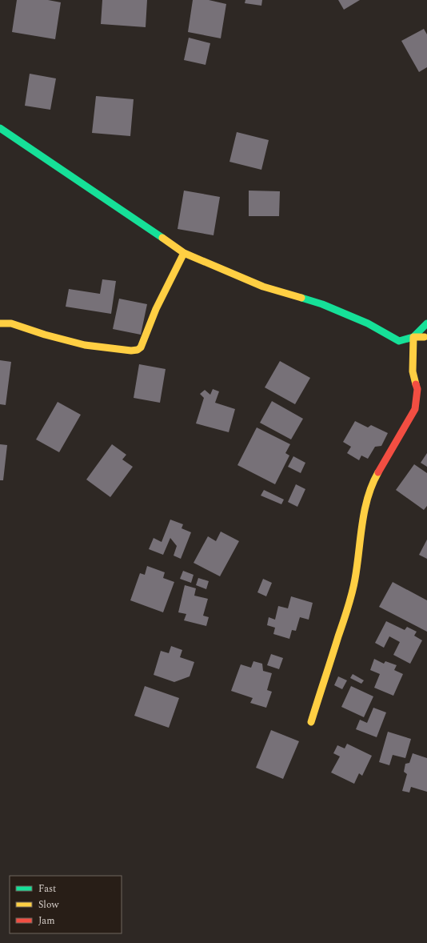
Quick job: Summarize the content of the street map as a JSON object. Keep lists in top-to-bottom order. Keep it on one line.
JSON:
{"legend":["Fast","Slow","Jam"]}
